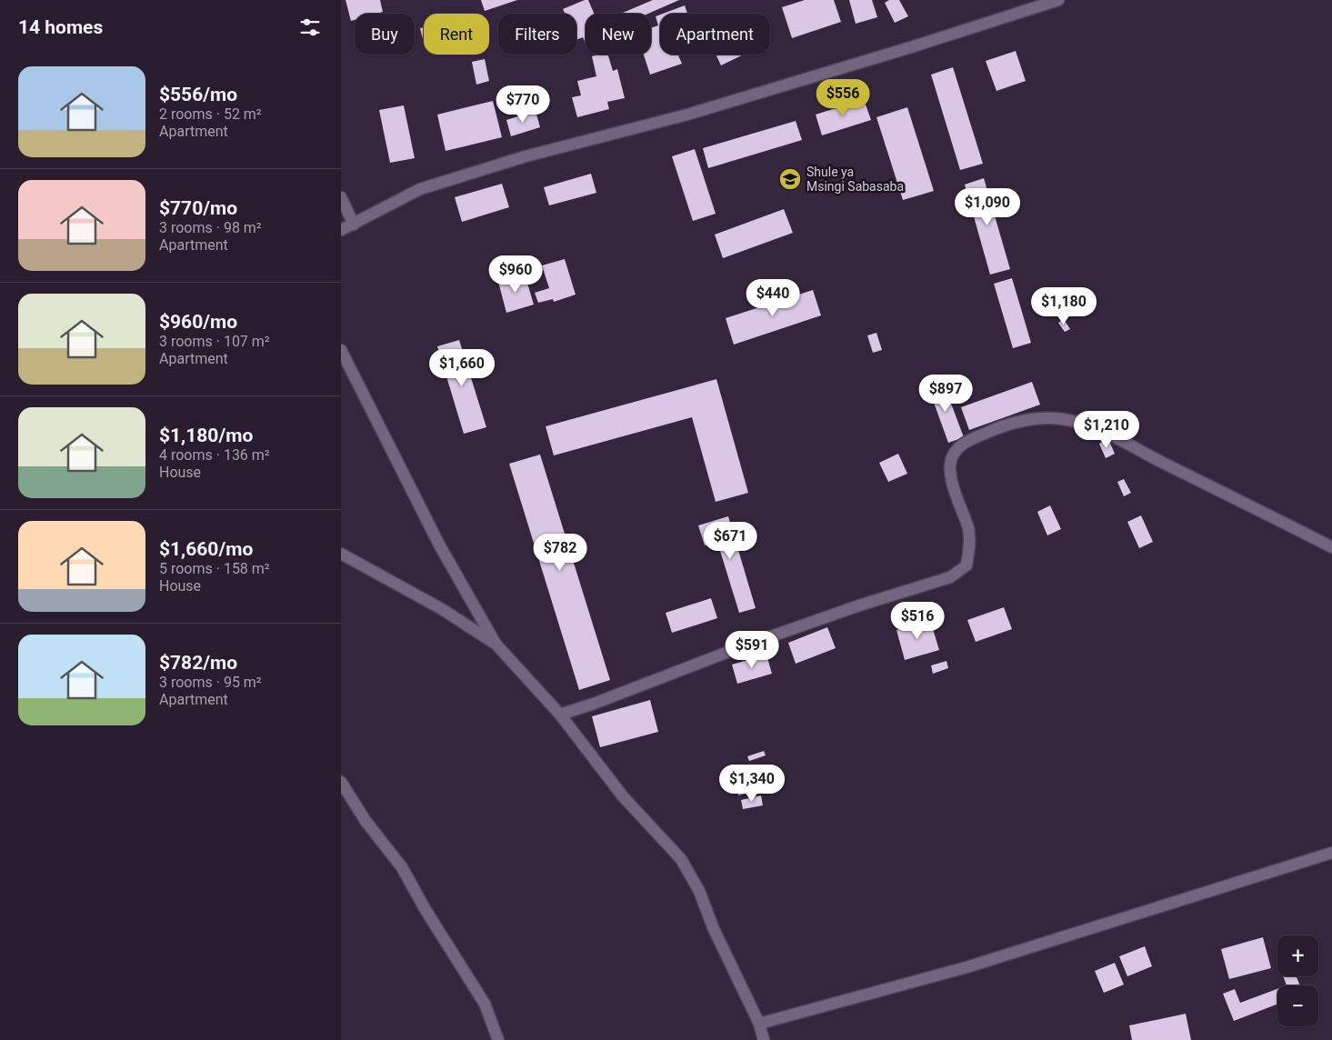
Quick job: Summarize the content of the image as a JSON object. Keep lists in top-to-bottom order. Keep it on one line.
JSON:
{"places":{"school or university":["Shule ya Msingi Sabasaba"]},"page":{"heading":"14 homes","chip":["Buy","Rent","Filters","New","Apartment"],"list":[{"name":"$556/mo","note":"2 rooms · 52 m² · Apartment"},{"name":"$770/mo","note":"3 rooms · 98 m² · Apartment"},{"name":"$960/mo","note":"3 rooms · 107 m² · Apartment"},{"name":"$1,180/mo","note":"4 rooms · 136 m² · House"},{"name":"$1,660/mo","note":"5 rooms · 158 m² · House"},{"name":"$782/mo","note":"3 rooms · 95 m² · Apartment"}],"price":["$556","$770","$1,090","$960","$440","$1,180","$1,660","$897","$1,210","$671","$782","$516","$591","$1,340"],"map_buttons":["+","−"]}}
